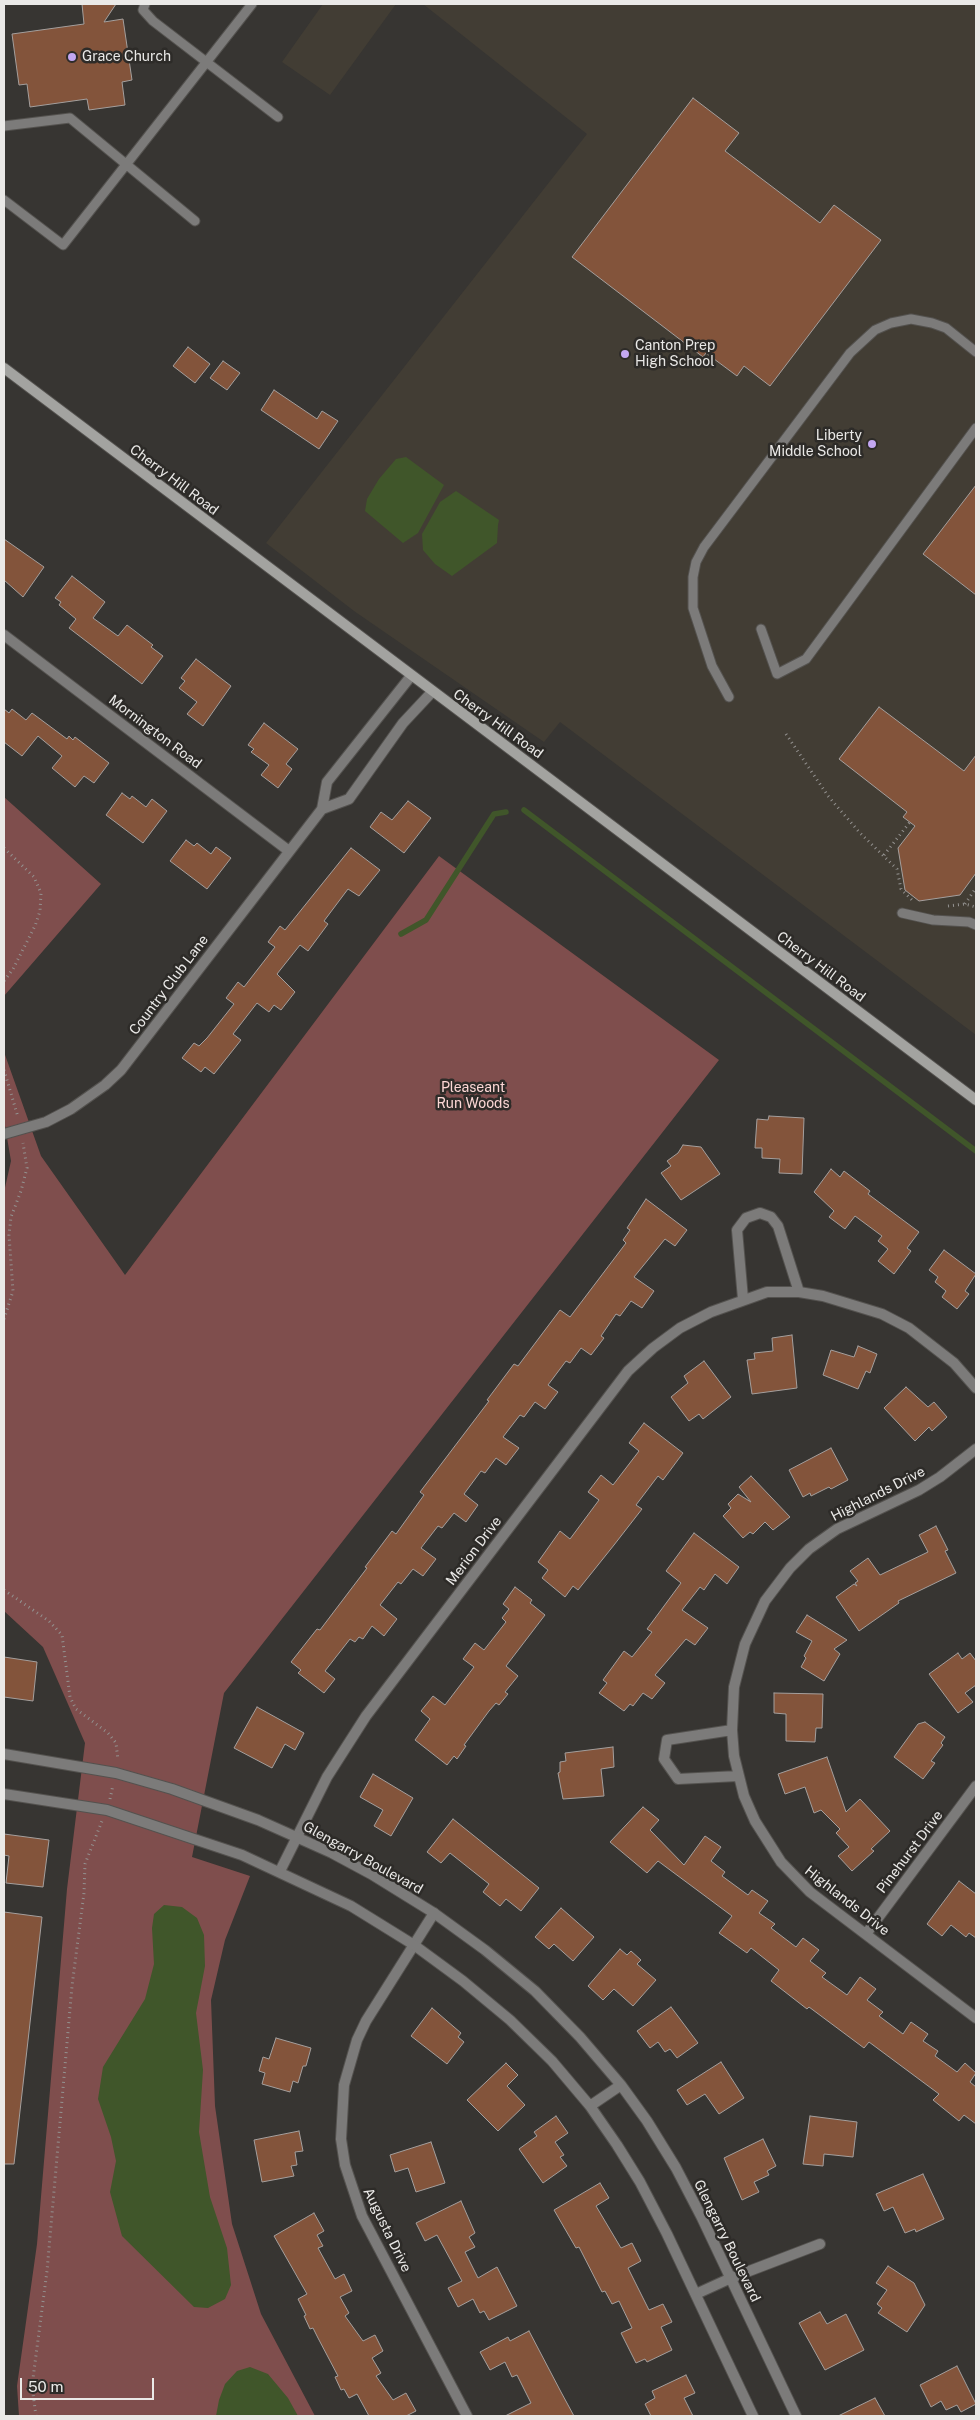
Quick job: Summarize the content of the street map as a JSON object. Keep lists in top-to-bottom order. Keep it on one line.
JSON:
{"streets":{"main road":["Cherry Hill Road"],"street":["Mornington Road","Country Club Lane","Highlands Drive","Merion Drive","Pinehurst Drive","Glengarry Boulevard","Augusta Drive"]},"crossings":[["Cherry Hill Road","Country Club Lane"],["Mornington Road","Country Club Lane"],["Highlands Drive","Pinehurst Drive"],["Merion Drive","Glengarry Boulevard"],["Glengarry Boulevard","Augusta Drive"]],"parks":["Pleaseant Run Woods"],"places":["Grace Church","Canton Prep High School","Liberty Middle School"],"scale_bar":"50 m"}
